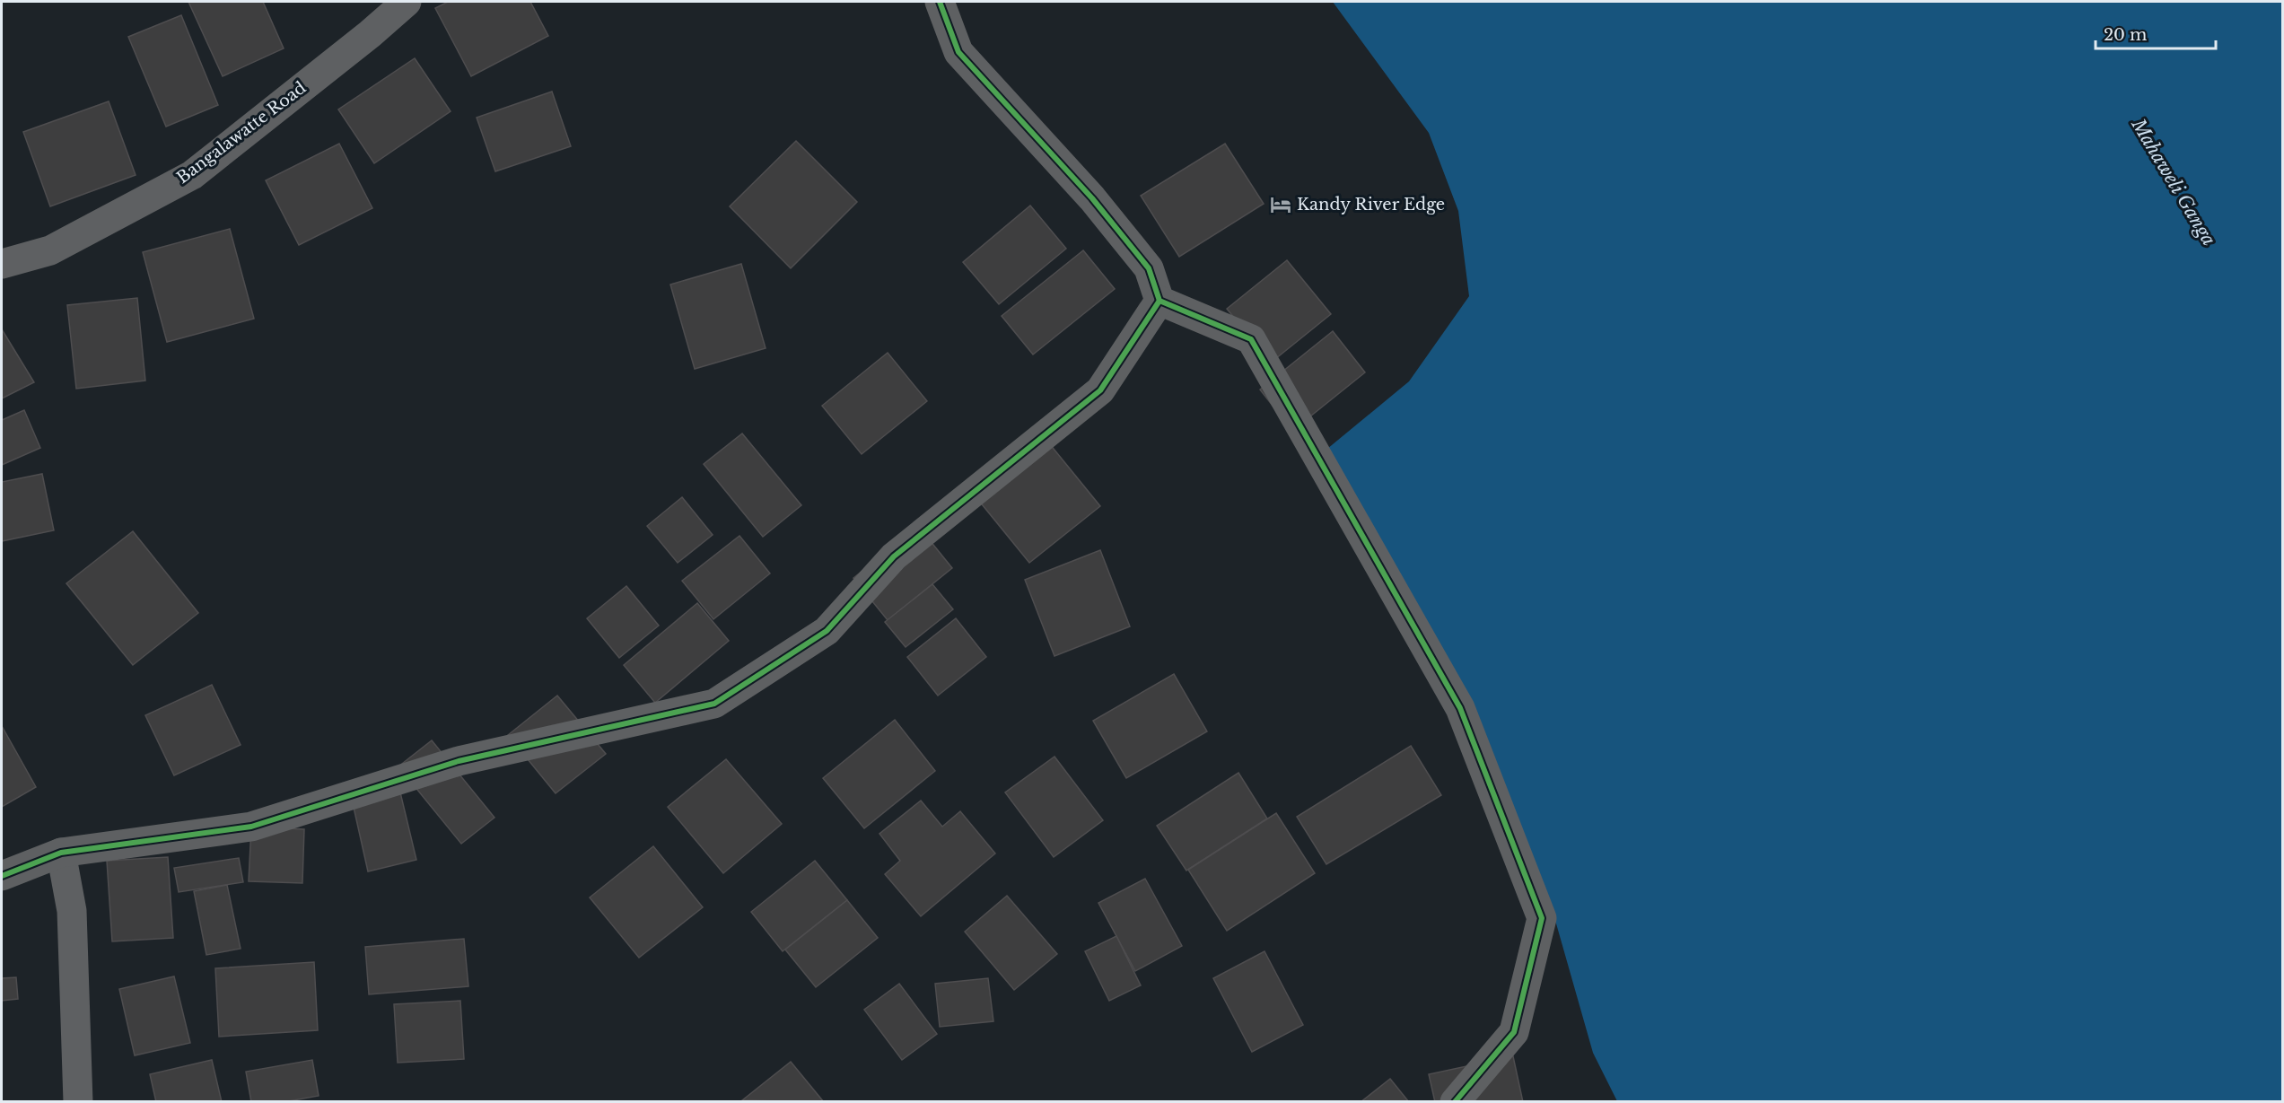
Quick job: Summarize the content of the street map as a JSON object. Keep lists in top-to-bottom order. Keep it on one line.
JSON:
{"streets":{"street":["Bangalawatte Road"]},"water":["Mahaweli Ganga"],"places":{"hotel":["Kandy River Edge"]},"scale_bar":"20 m"}
